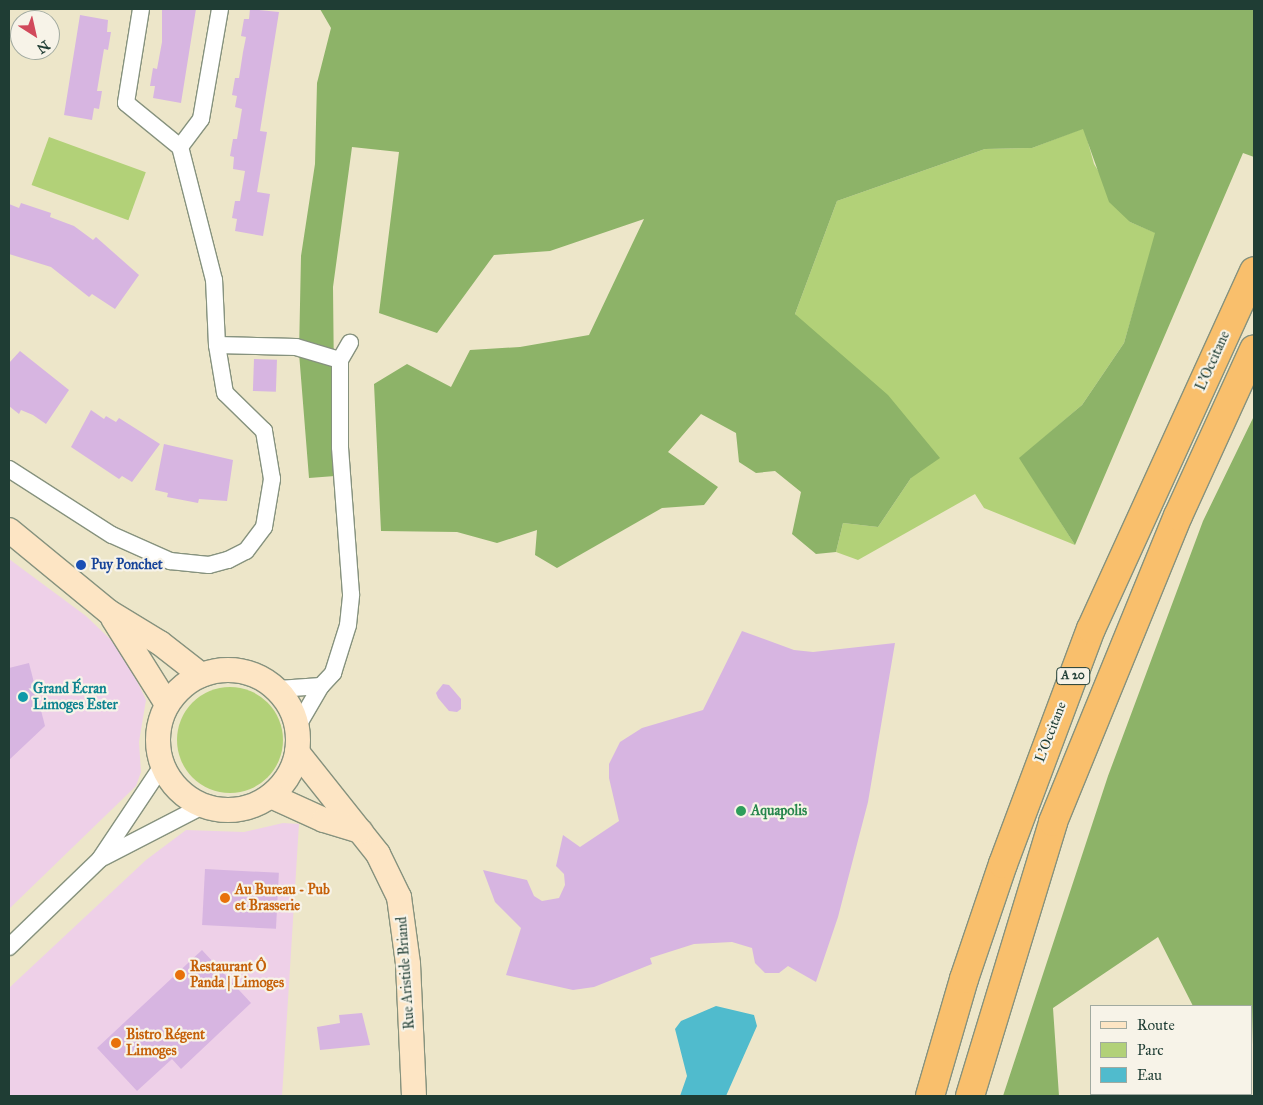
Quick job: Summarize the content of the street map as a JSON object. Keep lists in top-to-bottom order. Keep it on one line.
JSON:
{"streets":{"highway":["L'Occitane","A 20"],"street":["Rue Aristide Briand"]},"places":["Puy Ponchet","Grand Écran Limoges Ester","Aquapolis","Au Bureau - Pub et Brasserie","Restaurant Ô Panda | Limoges","Bistro Régent Limoges"],"legend":["Route","Parc","Eau"],"north":"bottom right"}
